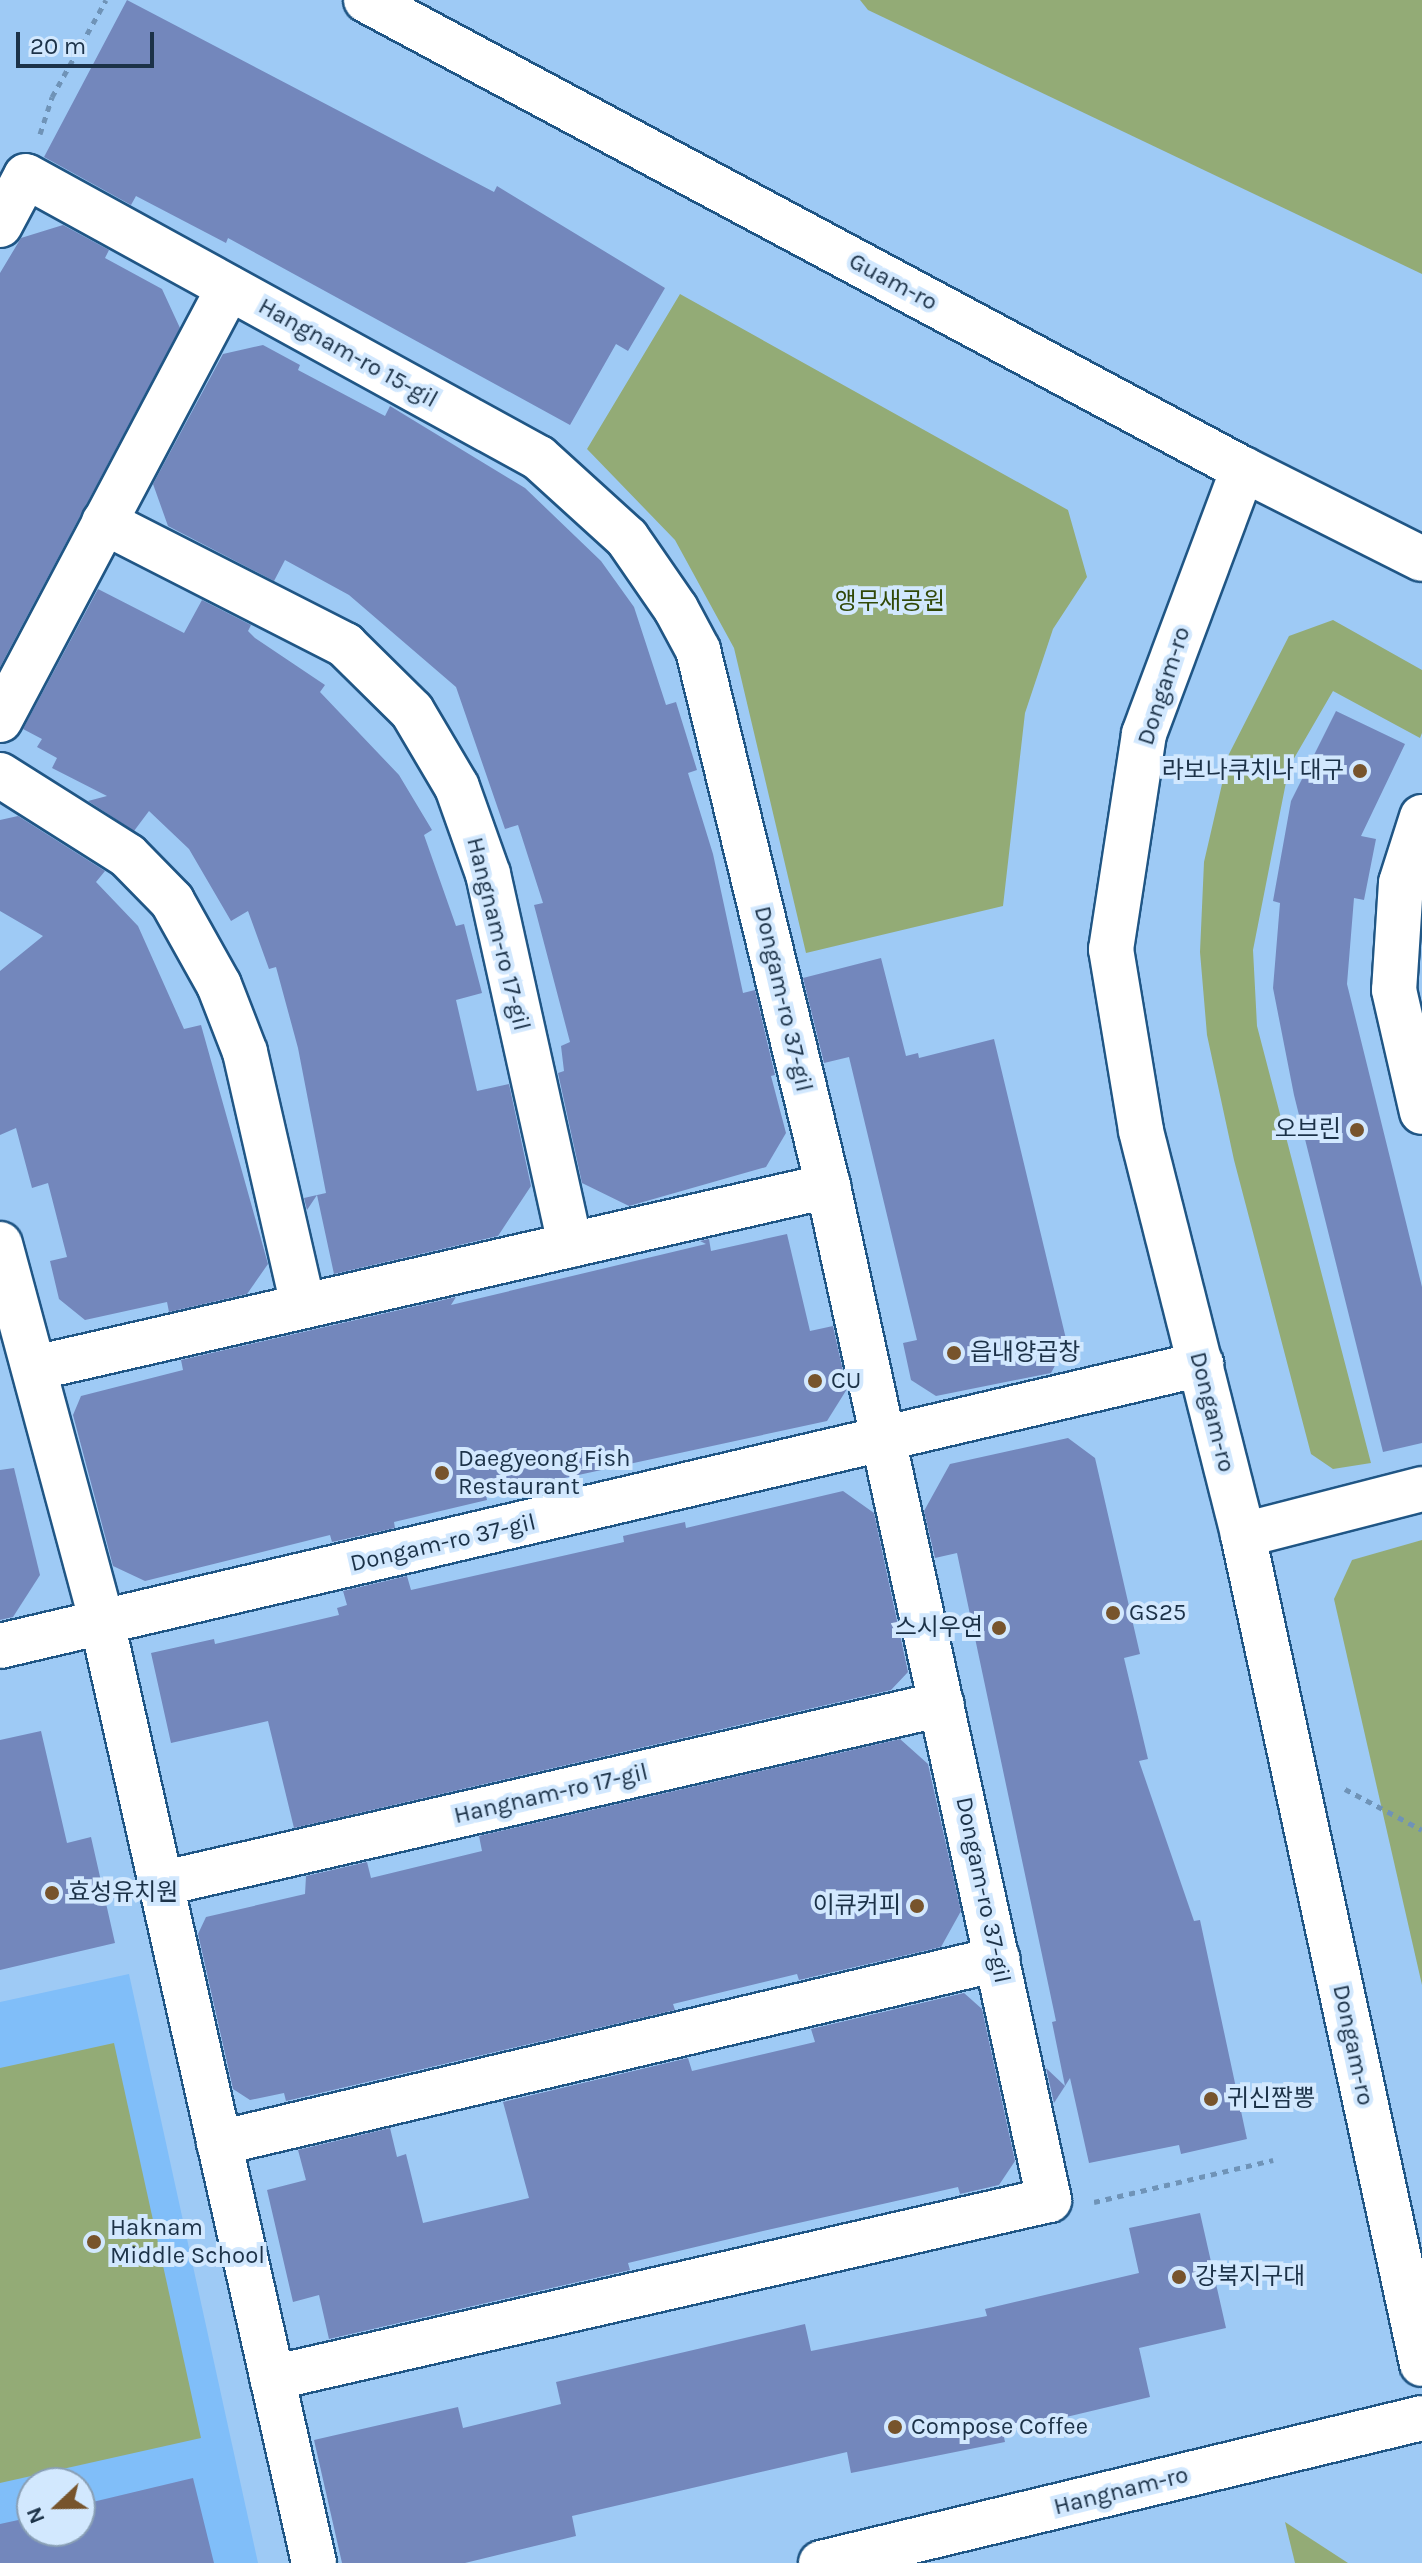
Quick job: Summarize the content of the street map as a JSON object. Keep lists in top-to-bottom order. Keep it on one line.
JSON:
{"streets":{"street":["Guam-ro","Hangnam-ro 15-gil","Dongam-ro","Hangnam-ro 17-gil","Dongam-ro 37-gil","Hangnam-ro"]},"crossings":[["Guam-ro","Dongam-ro"],["Hangnam-ro 15-gil","Dongam-ro 37-gil"],["Dongam-ro","Dongam-ro 37-gil"],["Hangnam-ro 17-gil","Dongam-ro 37-gil"]],"parks":["앵무새공원"],"places":["라보나쿠치나 대구","오브린","읍내양곱창","CU","Daegyeong Fish Restaurant","GS25","스시우연","효성유치원","이큐커피","귀신짬뽕","Haknam Middle School","강북지구대","Compose Coffee"],"scale_bar":"20 m","north":"left"}
